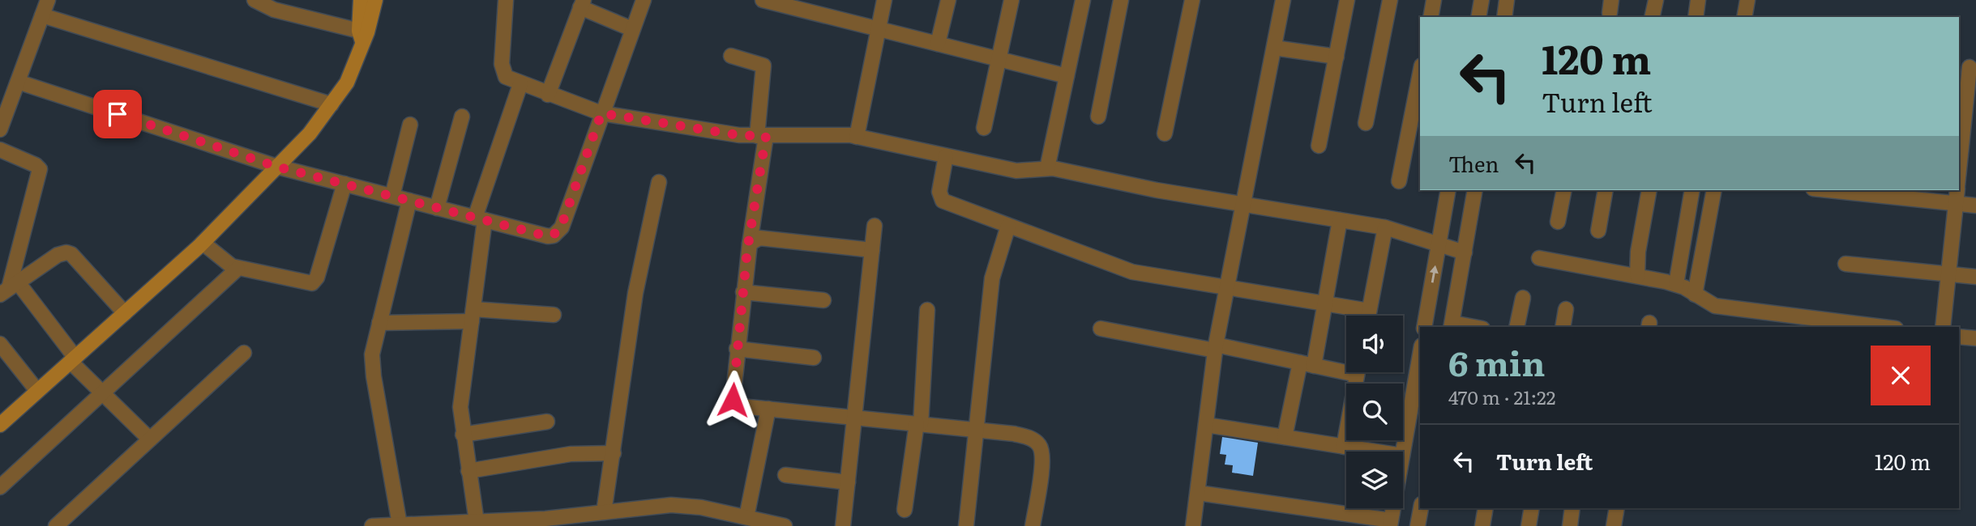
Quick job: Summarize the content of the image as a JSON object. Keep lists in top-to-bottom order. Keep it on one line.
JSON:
{"page":{"turn":["120 m","Turn left"],"then":"Then","heading":["6 min","470 m · 21:22"],"list":[{"name":"Turn left","value":"120 m"}]}}
